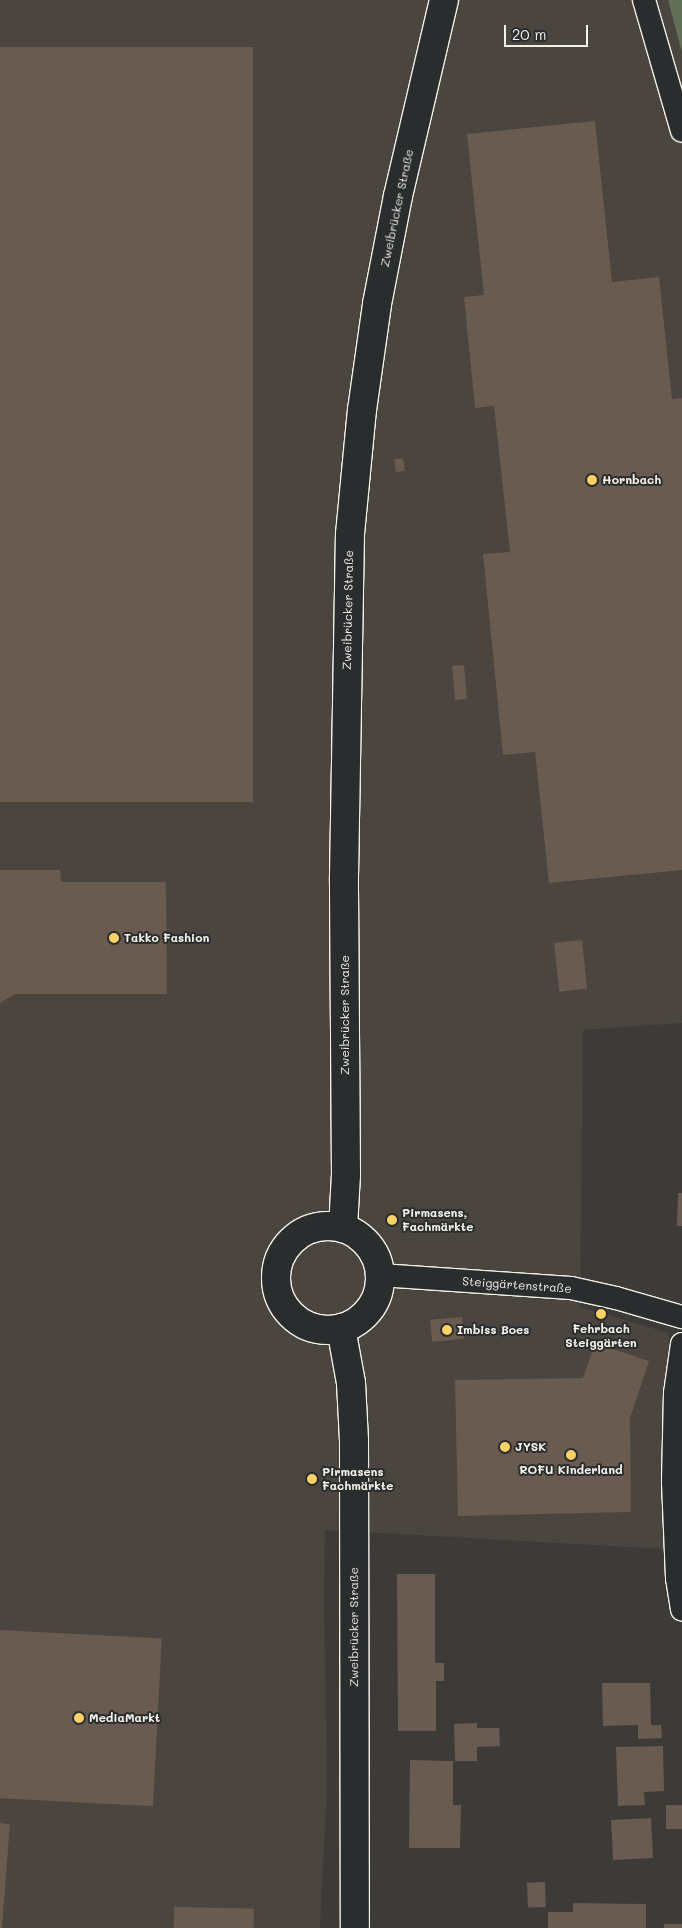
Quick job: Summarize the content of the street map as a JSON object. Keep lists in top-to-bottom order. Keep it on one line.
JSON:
{"streets":{"street":["Zweibrücker Straße","Steiggärtenstraße"]},"crossings":[["Zweibrücker Straße","Steiggärtenstraße"]],"places":["Hornbach","Takko Fashion","Pirmasens, Fachmärkte","Fehrbach Steiggärten","Imbiss Boes","JYSK","ROFU Kinderland","Pirmasens Fachmärkte","MediaMarkt"],"scale_bar":"20 m"}
